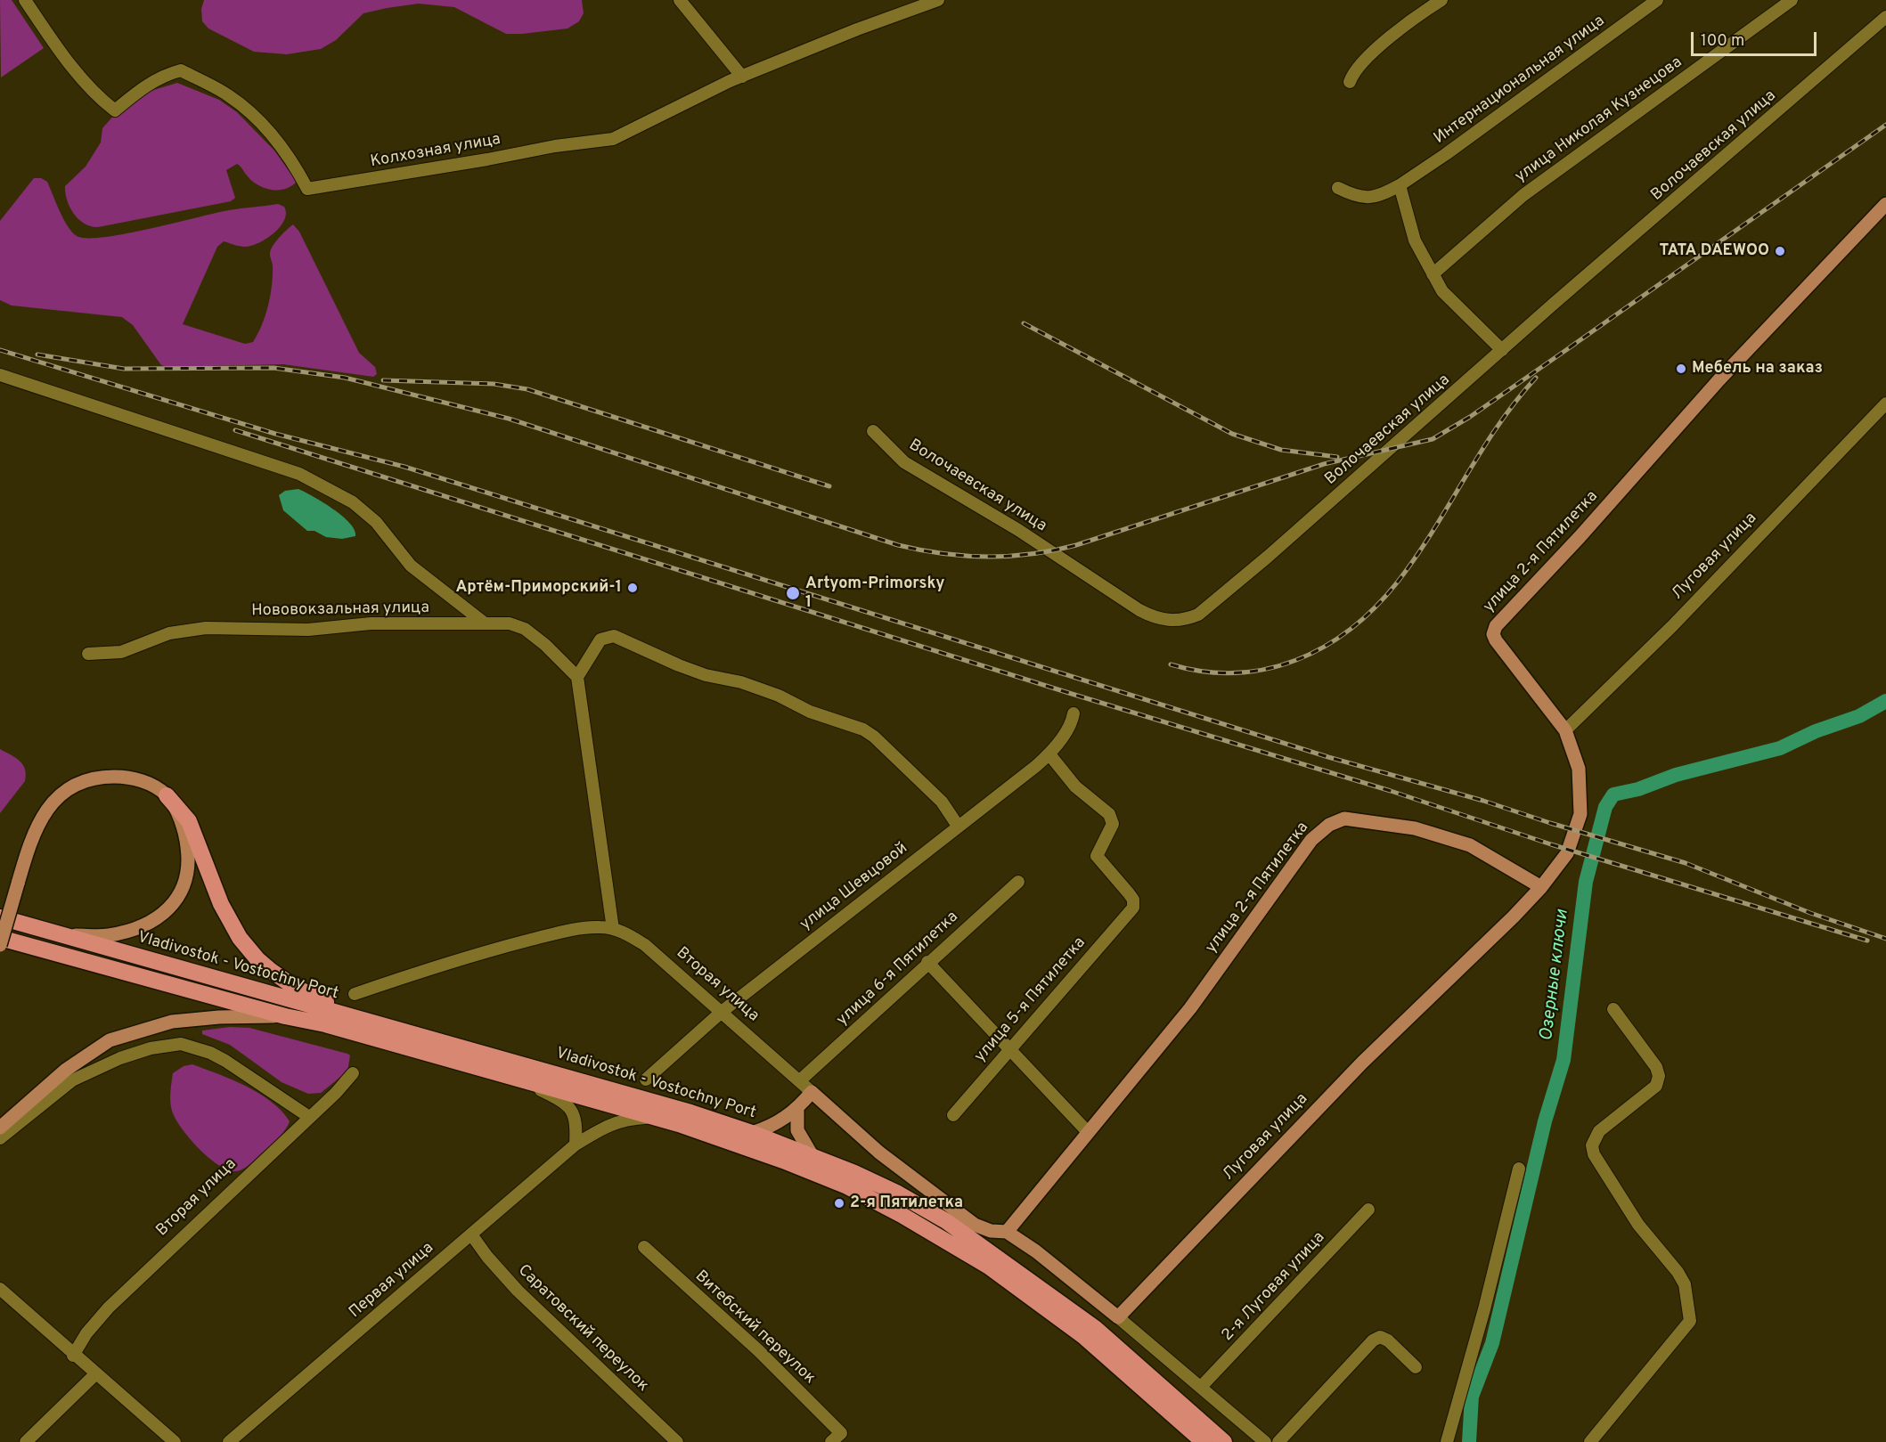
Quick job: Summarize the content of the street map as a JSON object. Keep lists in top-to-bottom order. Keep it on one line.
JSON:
{"streets":{"highway":["Vladivostok - Vostochny Port"],"main road":["улица 2-я Пятилетка","Луговая улица","Вторая улица"],"street":["Интернациональная улица","улица Николая Кузнецова","Волочаевская улица","Колхозная улица","Нововокзальная улица","улица Шевцовой","улица 6-я Пятилетка","улица 5-я Пятилетка","Первая улица","2-я Луговая улица","Витебский переулок","Саратовский переулок"]},"crossings":[["улица 2-я Пятилетка","Луговая улица"],["улица 2-я Пятилетка","Вторая улица"],["улица Шевцовой","Вторая улица"],["улица Шевцовой","улица 5-я Пятилетка"],["Vladivostok - Vostochny Port","Первая улица"],["улица 6-я Пятилетка","Вторая улица"],["Первая улица","Саратовский переулок"]],"water":["Озерные ключи"],"places":["TATA DAEWOO","Мебель на заказ","Артём-Приморский-1","Artyom-Primorsky 1","2-я Пятилетка"],"scale_bar":"100 m"}
